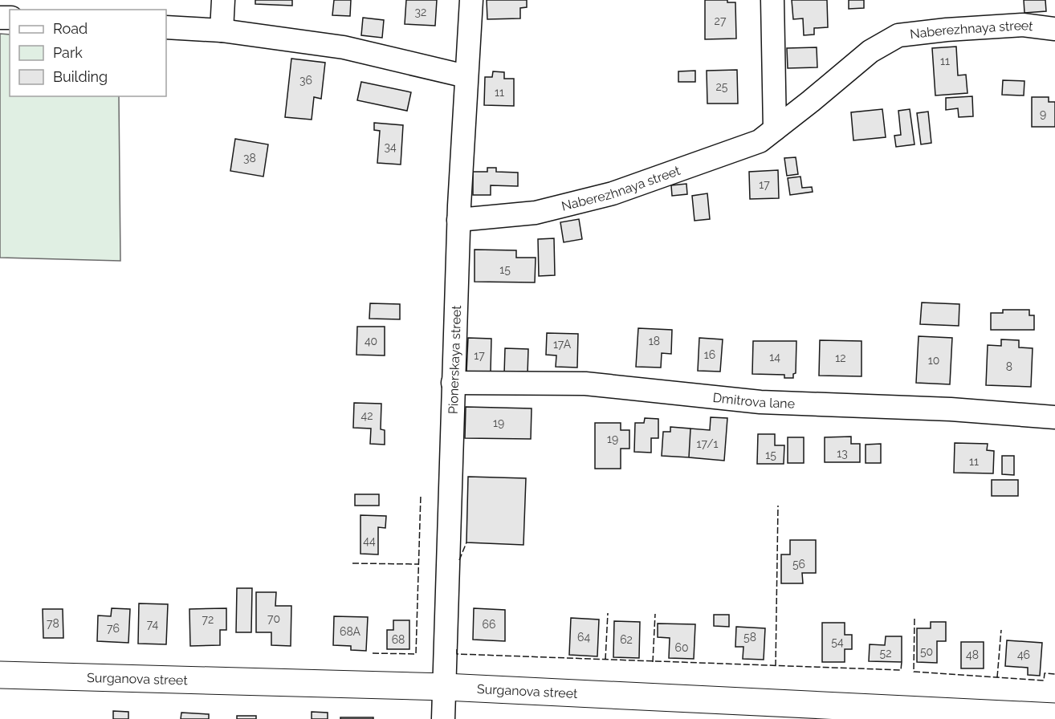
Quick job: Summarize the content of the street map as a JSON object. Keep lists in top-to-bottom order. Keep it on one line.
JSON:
{"streets":{"main road":["Surganova street"],"street":["Naberezhnaya street","Pionerskaya street","Dmitrova lane"]},"crossings":[["Naberezhnaya street","Pionerskaya street"],["Pionerskaya street","Dmitrova lane"],["Pionerskaya street","Surganova street"]],"house_numbers":["32","27","11","36","25","11","9","34","38","17","15","40","18","17А","16","17","14","12","10","8","42","19","19","17/1","13","15","11","44","56","70","72","78","74","66","76","68А","64","58","68","62","54","60","50","52","48","46"],"legend":["Road","Park","Building"]}
